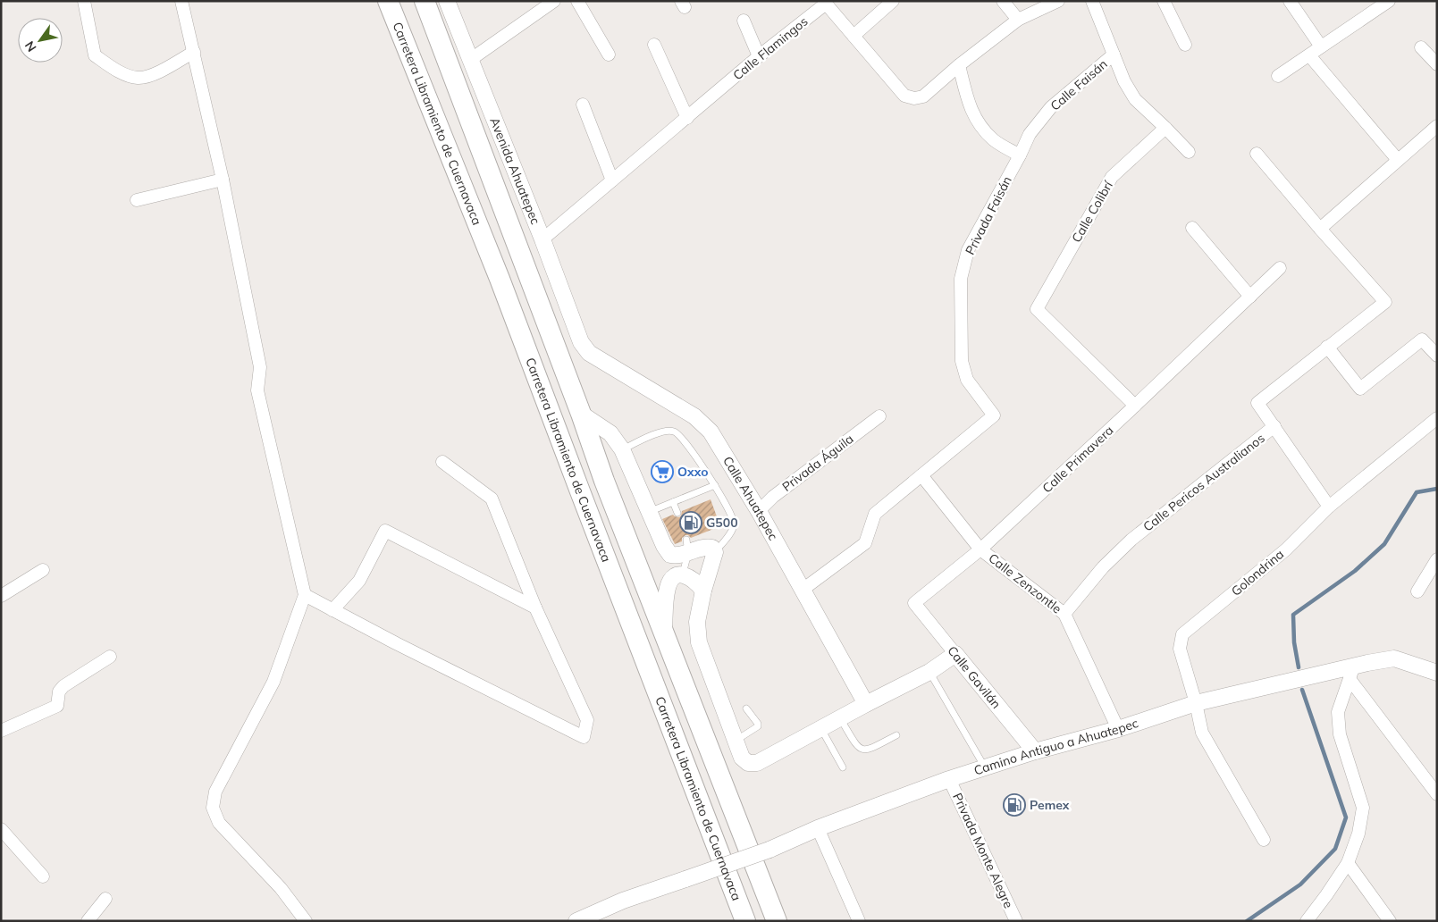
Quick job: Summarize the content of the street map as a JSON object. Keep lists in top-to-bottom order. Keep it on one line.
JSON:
{"streets":{"highway":["Carretera Libramiento de Cuernavaca"],"street":["Calle Flamingos","Calle Faisán","Avenida Ahuatepec","Calle Colibrí","Privada Faisán","Calle Primavera","Privada Águila","Calle Pericos Australianos","Calle Ahuatepec","Golondrina","Calle Zenzontle","Calle Gavilán","Camino Antiguo a Ahuatepec","Privada Monte Alegre"]},"crossings":[["Calle Flamingos","Avenida Ahuatepec"],["Calle Faisán","Privada Faisán"],["Avenida Ahuatepec","Calle Ahuatepec"],["Calle Colibrí","Calle Primavera"],["Privada Faisán","Calle Zenzontle"],["Calle Primavera","Calle Zenzontle"],["Calle Primavera","Calle Gavilán"],["Privada Águila","Calle Ahuatepec"],["Calle Pericos Australianos","Calle Zenzontle"],["Golondrina","Camino Antiguo a Ahuatepec"],["Calle Zenzontle","Camino Antiguo a Ahuatepec"],["Calle Gavilán","Camino Antiguo a Ahuatepec"],["Camino Antiguo a Ahuatepec","Privada Monte Alegre"]],"places":{"supermarket":["Oxxo"],"fuel station":["G500","Pemex"]},"north":"bottom left"}
